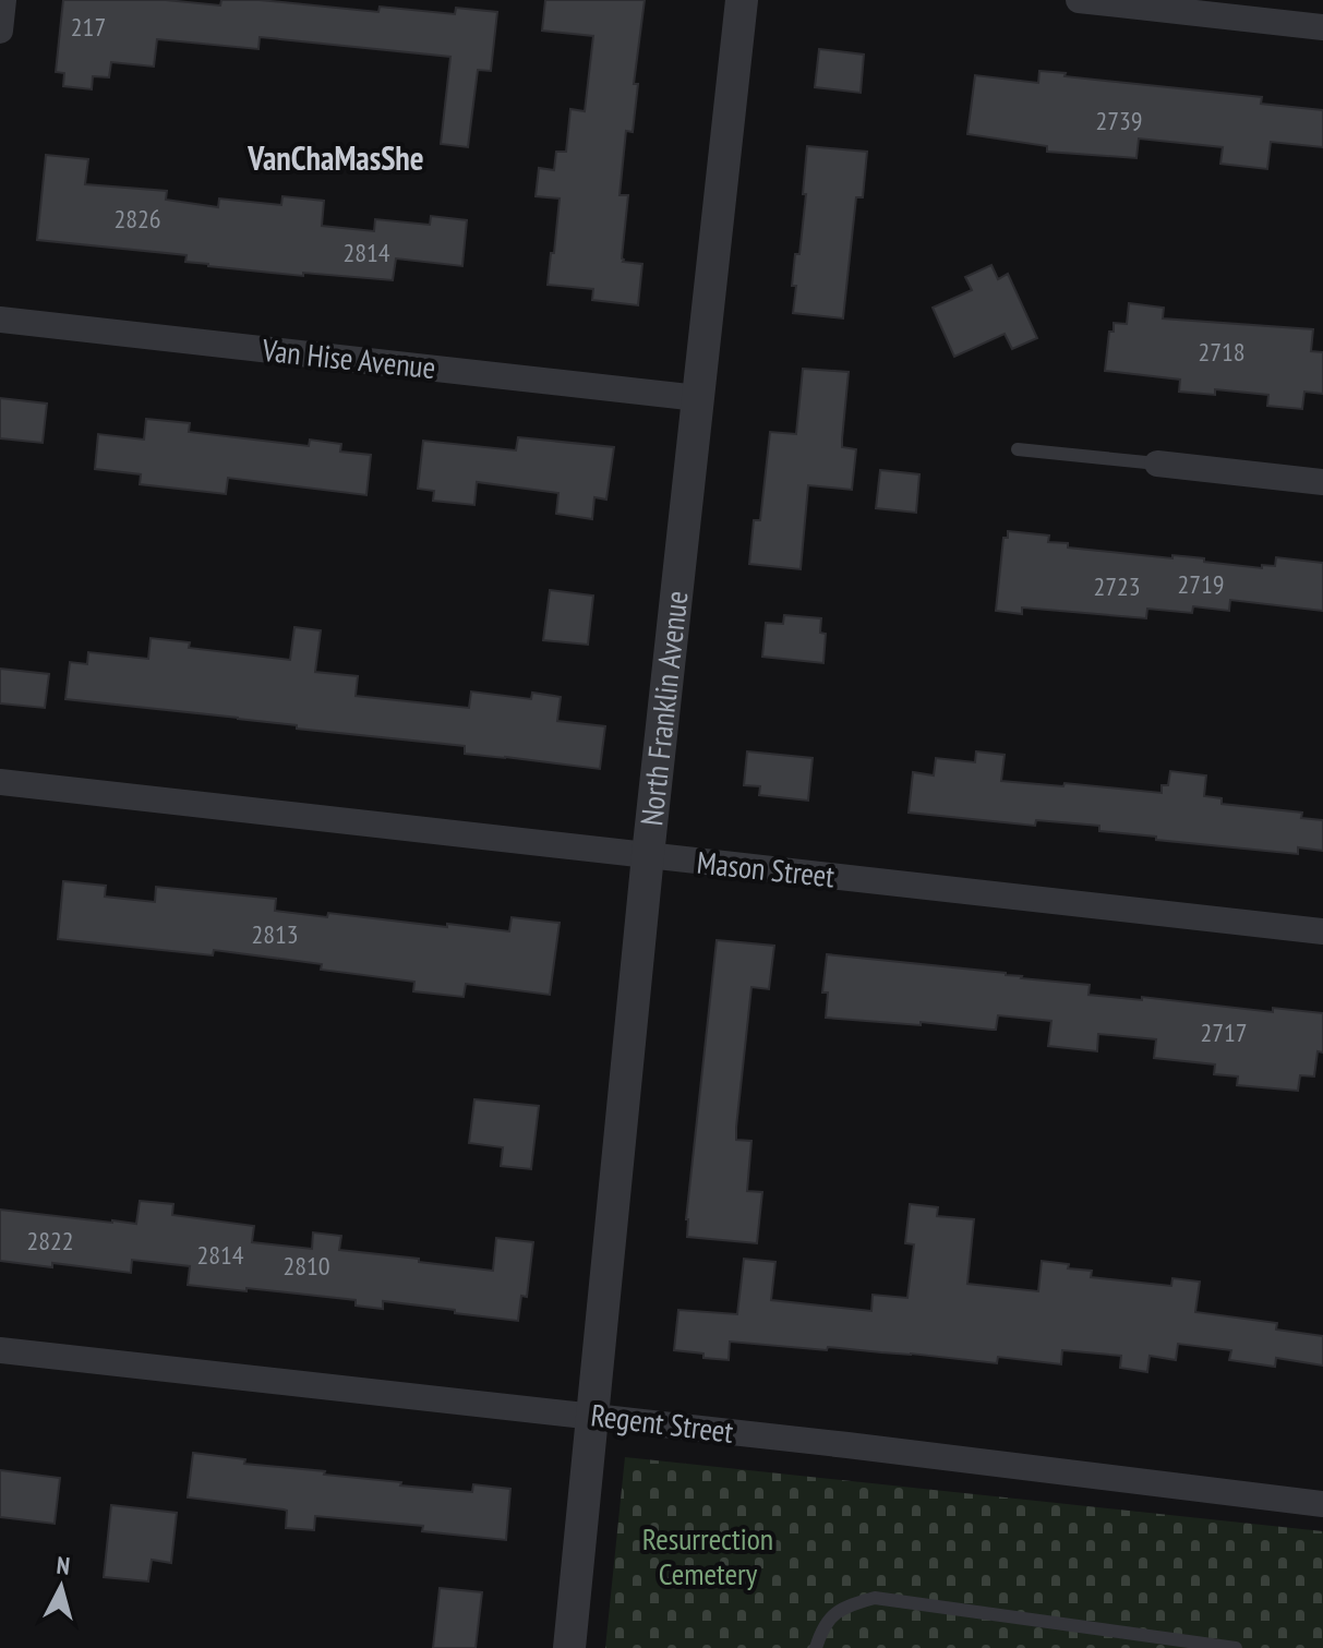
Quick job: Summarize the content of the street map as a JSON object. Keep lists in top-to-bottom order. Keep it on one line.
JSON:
{"streets":{"street":["Van Hise Avenue","North Franklin Avenue","Mason Street","Regent Street"]},"crossings":[["Van Hise Avenue","North Franklin Avenue"],["North Franklin Avenue","Mason Street"],["North Franklin Avenue","Regent Street"]],"districts":["VanChaMasShe"],"parks":["Resurrection Cemetery"],"house_numbers":["217","2739","2826","2814","2718","2719","2723","2813","2717","2822","2814","2810"],"north":"top"}
